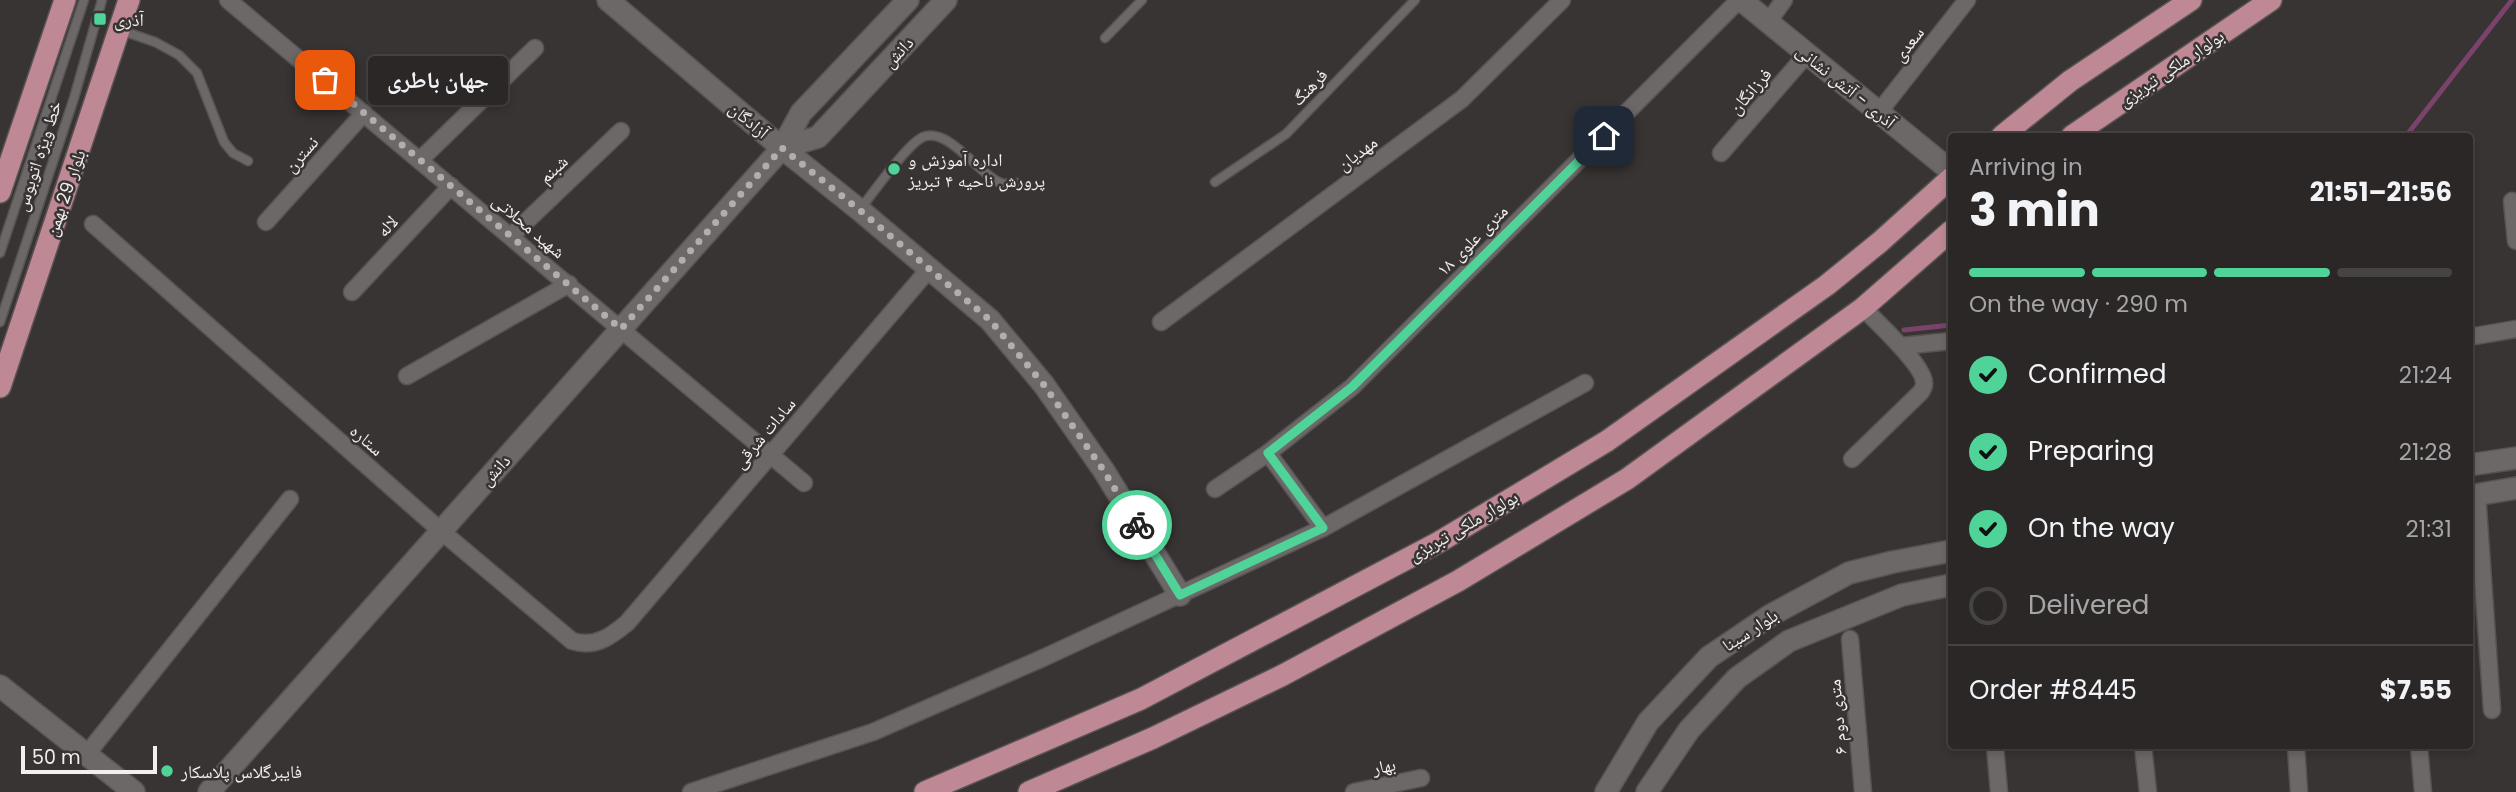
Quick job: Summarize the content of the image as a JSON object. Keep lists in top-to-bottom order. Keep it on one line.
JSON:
{"streets":{"main road":["بولوار ملکی تبریزی","بلوار 29 بهمن"],"street":["سعدی","دانش","آذرى - آتش نشانى","فرزانگان","آزادگان","مهدیان","نسترن","شبنم","لاله","شهید محلاتی","۱۸ متری علوی","سادات شرقی","ستاره","بلوار سینا","۶ متری دوم","بهار"],"lane":["فرهنگ","خط ویژه اتوبوس"]},"crossings":[["سعدی","آذرى - آتش نشانى"],["دانش","آزادگان"],["دانش","شهید محلاتی"],["دانش","ستاره"],["آذرى - آتش نشانى","فرزانگان"],["آذرى - آتش نشانى","۱۸ متری علوی"],["آزادگان","سادات شرقی"],["نسترن","شهید محلاتی"],["شبنم","شهید محلاتی"],["لاله","شهید محلاتی"],["شهید محلاتی","سادات شرقی"],["سادات شرقی","ستاره"]],"places":{"transit":["آذری"],"other":["جهان باطری","اداره آموزش و پرورش ناحیه ۴ تبریز","فایبرگلاس پلاسکار"]},"scale_bar":"50 m","page":{"bubble":"جهان باطری","heading":["3 min","Arriving in","21:51–21:56"],"panel":["Order #8445","$7.55"],"bar":"On the way · 290 m","list":[["Confirmed","21:24"],["Preparing","21:28"],["On the way","21:31"],"Delivered"],"scale":"50 m"}}
